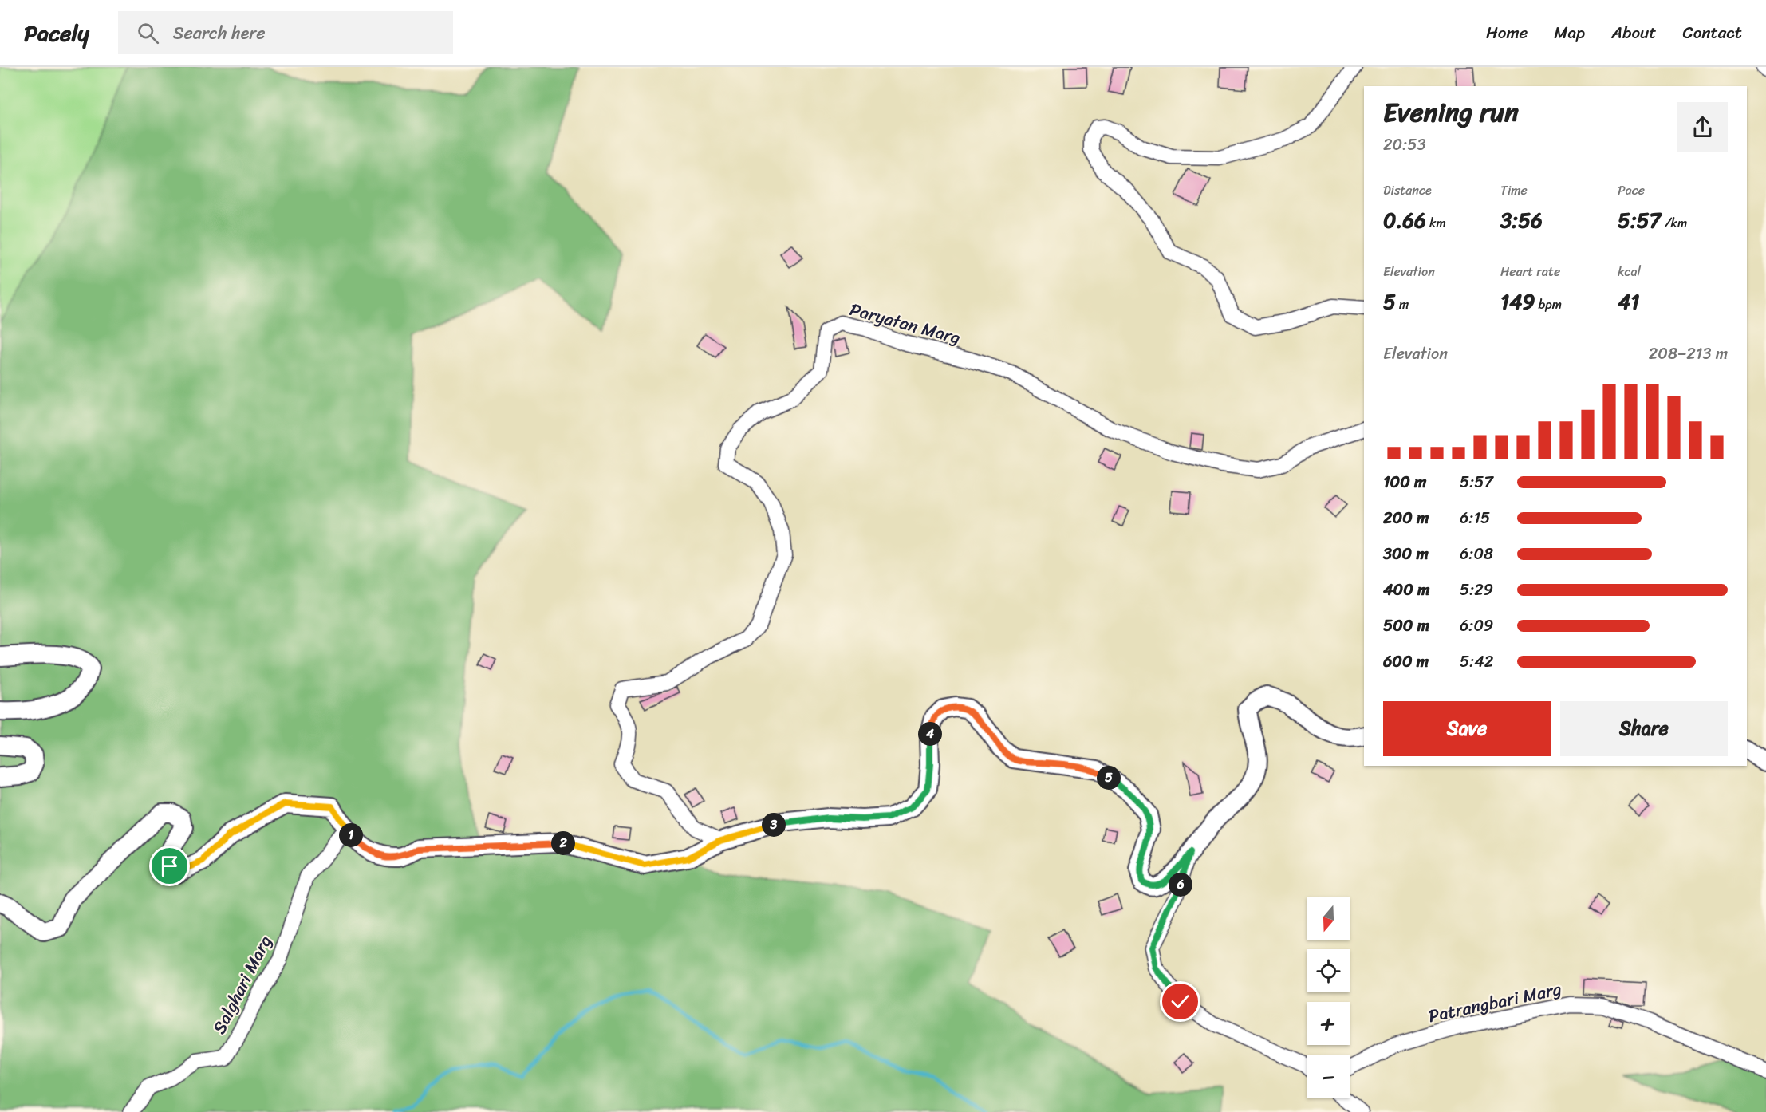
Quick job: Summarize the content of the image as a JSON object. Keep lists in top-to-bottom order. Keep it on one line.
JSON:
{"streets":{"street":["Paryatan Marg","Salghari Marg","Patrangbari Marg"]},"north":"bottom","page":{"header":"Pacely","search":"Search here","nav":["Home","Map","About","Contact"],"heading":["Evening run","20:53"],"stats":[["Distance","0.66 km"],["Time","3:56"],["Pace","5:57 /km"],["Elevation","5 m"],["Heart rate","149 bpm"],["kcal","41"]],"chart":["Elevation","208–213 m"],"list":[{"name":"100 m","note":"5:57"},{"name":"200 m","note":"6:15"},{"name":"300 m","note":"6:08"},{"name":"400 m","note":"5:29"},{"name":"500 m","note":"6:09"},{"name":"600 m","note":"5:42"}],"buttons":["Save","Share"],"pins":["4","5","3","1","2","6"],"map_buttons":["+","−"]}}
